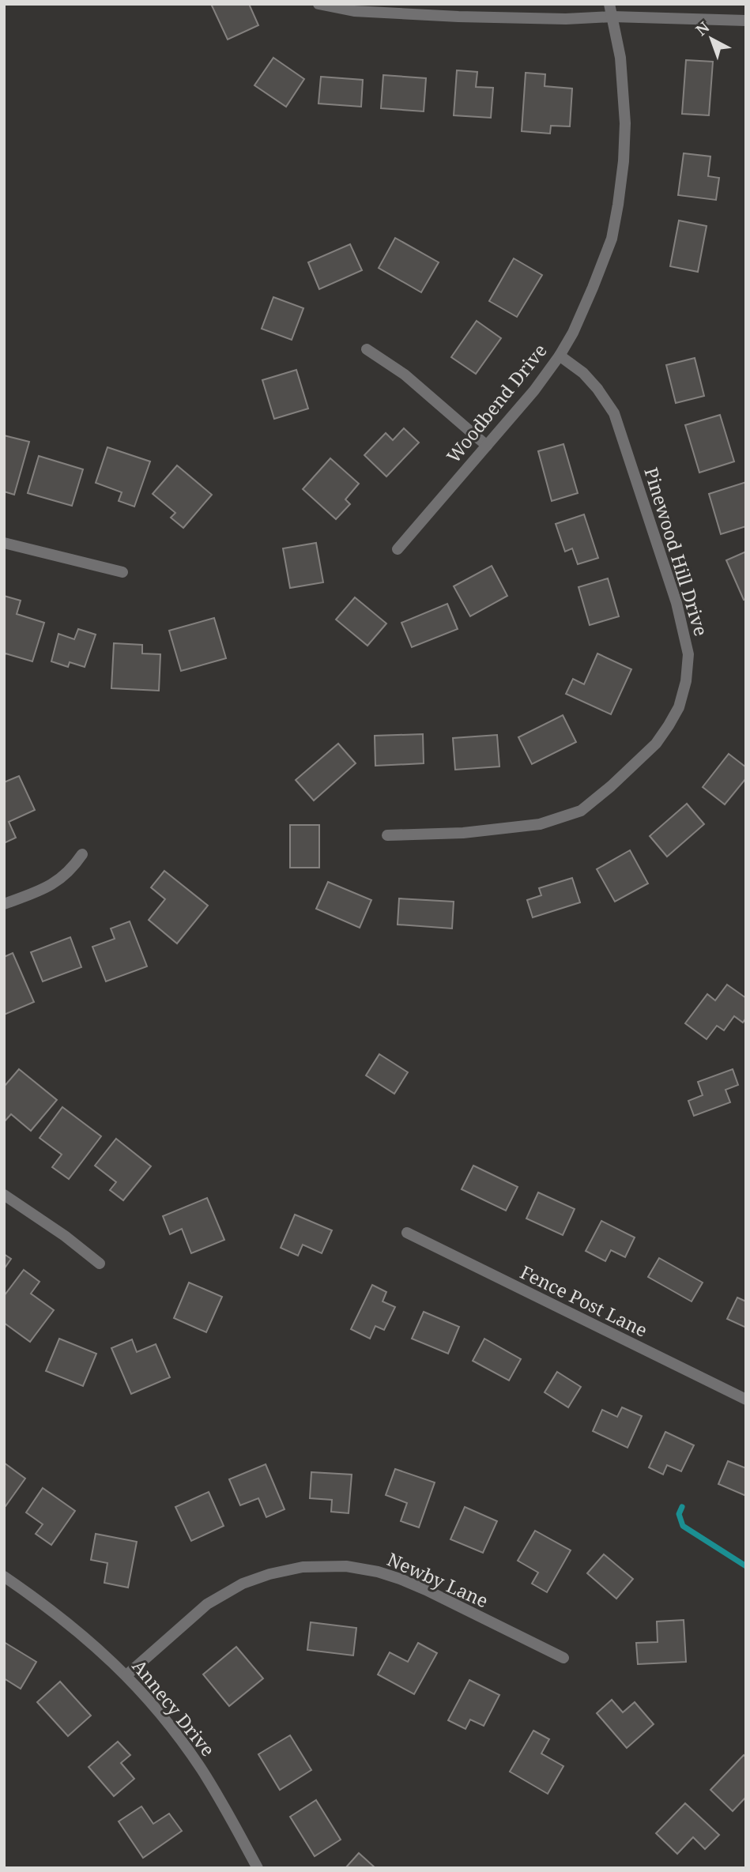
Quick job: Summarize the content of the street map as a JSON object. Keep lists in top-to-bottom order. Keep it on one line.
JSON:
{"streets":{"street":["Woodbend Drive","Pinewood Hill Drive","Fence Post Lane","Newby Lane","Annecy Drive"]},"crossings":[["Woodbend Drive","Pinewood Hill Drive"],["Newby Lane","Annecy Drive"]],"north":"top left"}
